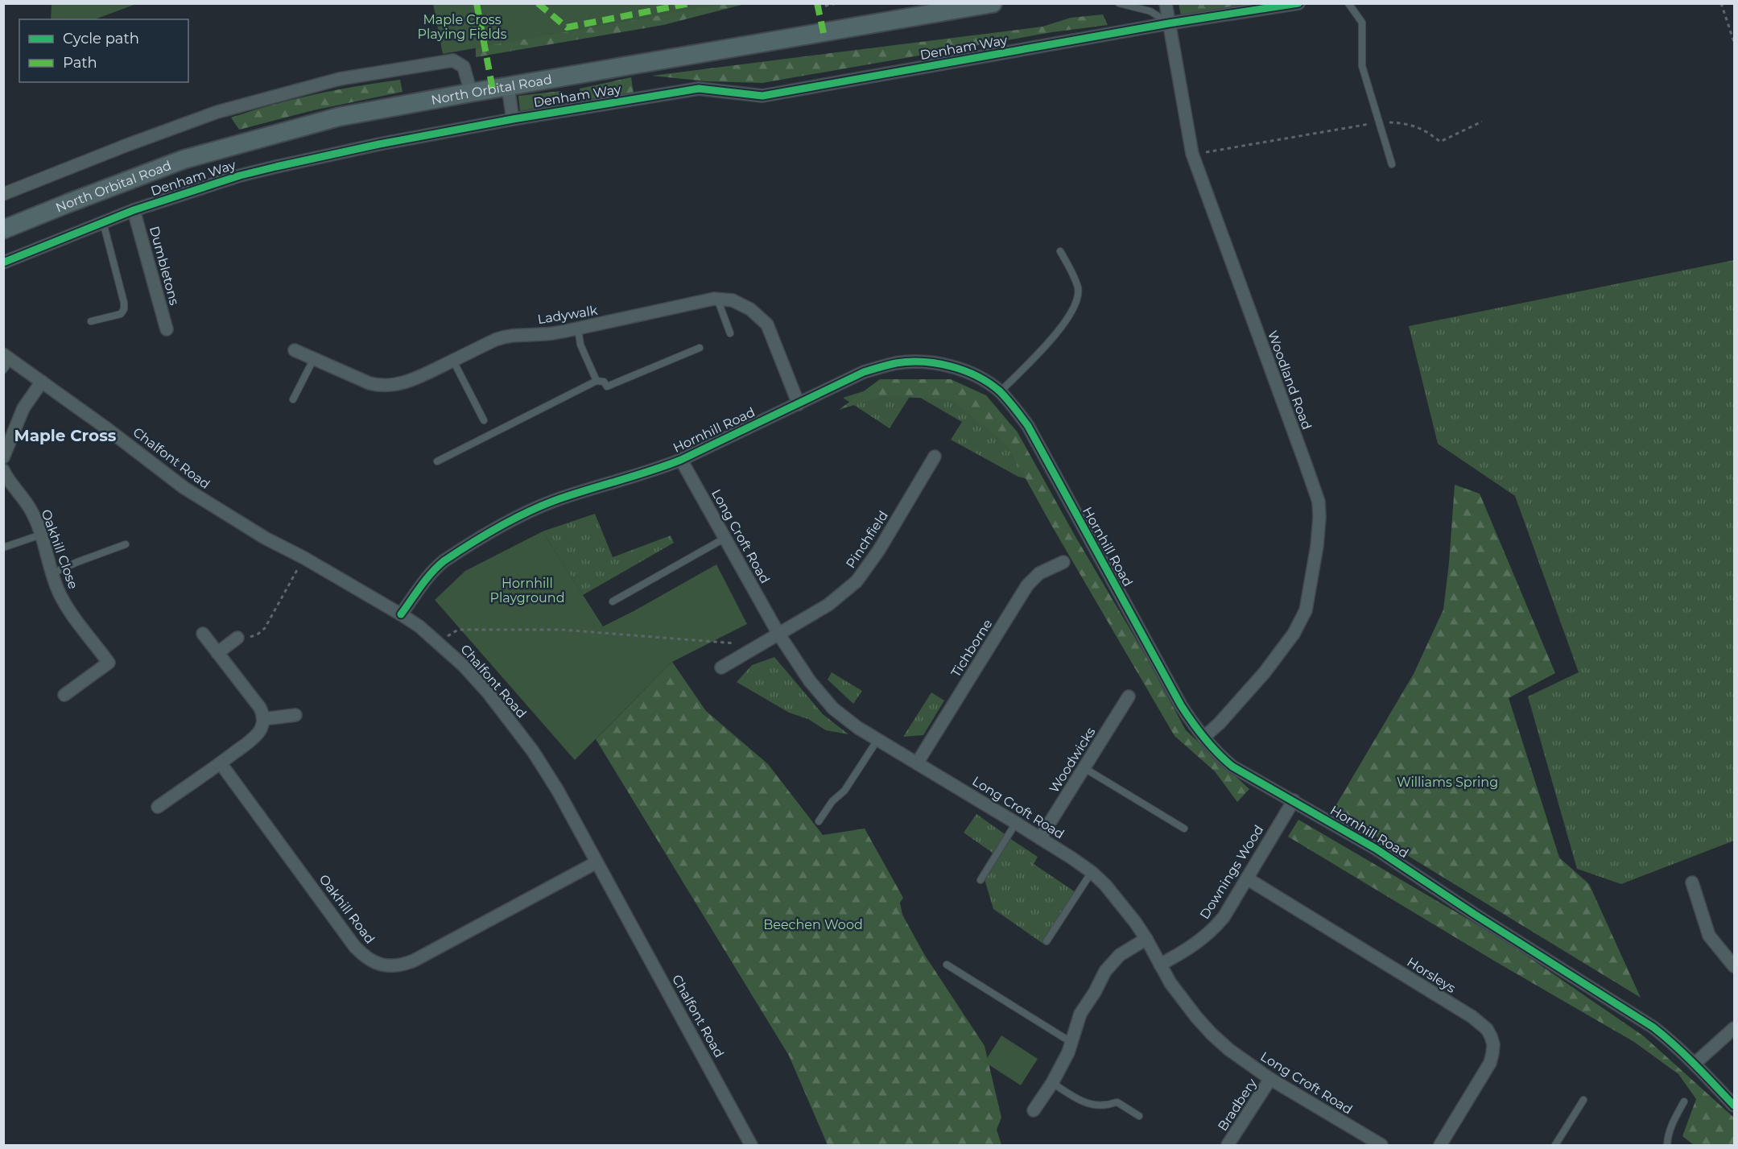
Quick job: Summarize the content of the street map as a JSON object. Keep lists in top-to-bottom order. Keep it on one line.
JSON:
{"streets":{"main road":["North Orbital Road"],"street":["Denham Way","Dumbletons","Ladywalk","Woodland Road","Hornhill Road","Chalfont Road","Long Croft Road","Pinchfield","Oakhill Close","Tichborne","Woodwicks","Downings Wood","Oakhill Road","Horsleys","Bradbery"]},"crossings":[["Denham Way","Dumbletons"],["Denham Way","Woodland Road"],["Ladywalk","Hornhill Road"],["Woodland Road","Hornhill Road"],["Hornhill Road","Chalfont Road"],["Hornhill Road","Long Croft Road"],["Hornhill Road","Downings Wood"],["Chalfont Road","Oakhill Road"],["Long Croft Road","Pinchfield"],["Long Croft Road","Tichborne"],["Long Croft Road","Woodwicks"],["Long Croft Road","Downings Wood"],["Long Croft Road","Bradbery"],["Downings Wood","Horsleys"]],"districts":["Maple Cross"],"parks":["Maple Cross Playing Fields","Hornhill Playground","Williams Spring","Beechen Wood"],"legend":["Cycle path","Path"]}
